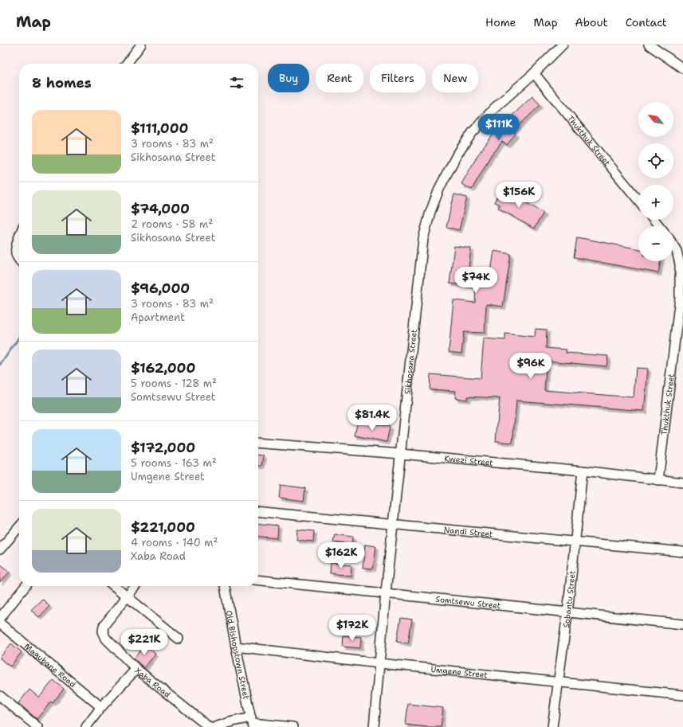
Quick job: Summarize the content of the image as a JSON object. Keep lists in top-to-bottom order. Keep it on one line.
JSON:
{"streets":{"street":["Thukthuk Street","Sikhosana Street","Kwezi Street","Nandi Street","Sobantu Street","Somtsewu Street","Old Bishopstown Street","Magubane Road","Umgene Street","Xaba Road"]},"crossings":[["Thukthuk Street","Sikhosana Street"],["Thukthuk Street","Kwezi Street"],["Sikhosana Street","Kwezi Street"],["Sikhosana Street","Nandi Street"],["Sikhosana Street","Somtsewu Street"],["Sikhosana Street","Umgene Street"],["Kwezi Street","Sobantu Street"],["Nandi Street","Sobantu Street"],["Sobantu Street","Somtsewu Street"],["Sobantu Street","Umgene Street"],["Old Bishopstown Street","Umgene Street"]],"north":"top left","page":{"header":"Map","nav":["Home","Map","About","Contact"],"chip":["Buy","Rent","Filters","New"],"heading":"8 homes","map_buttons":["+","−"],"list":[{"name":"$111,000","note":"3 rooms · 83 m² · Sikhosana Street"},{"name":"$74,000","note":"2 rooms · 58 m² · Sikhosana Street"},{"name":"$96,000","note":"3 rooms · 83 m² · Apartment"},{"name":"$162,000","note":"5 rooms · 128 m² · Somtsewu Street"},{"name":"$172,000","note":"5 rooms · 163 m² · Umgene Street"},{"name":"$221,000","note":"4 rooms · 140 m² · Xaba Road"}],"price":["$111K","$156K","$74K","$96K","$81.4K","$162K","$172K","$221K"]}}
